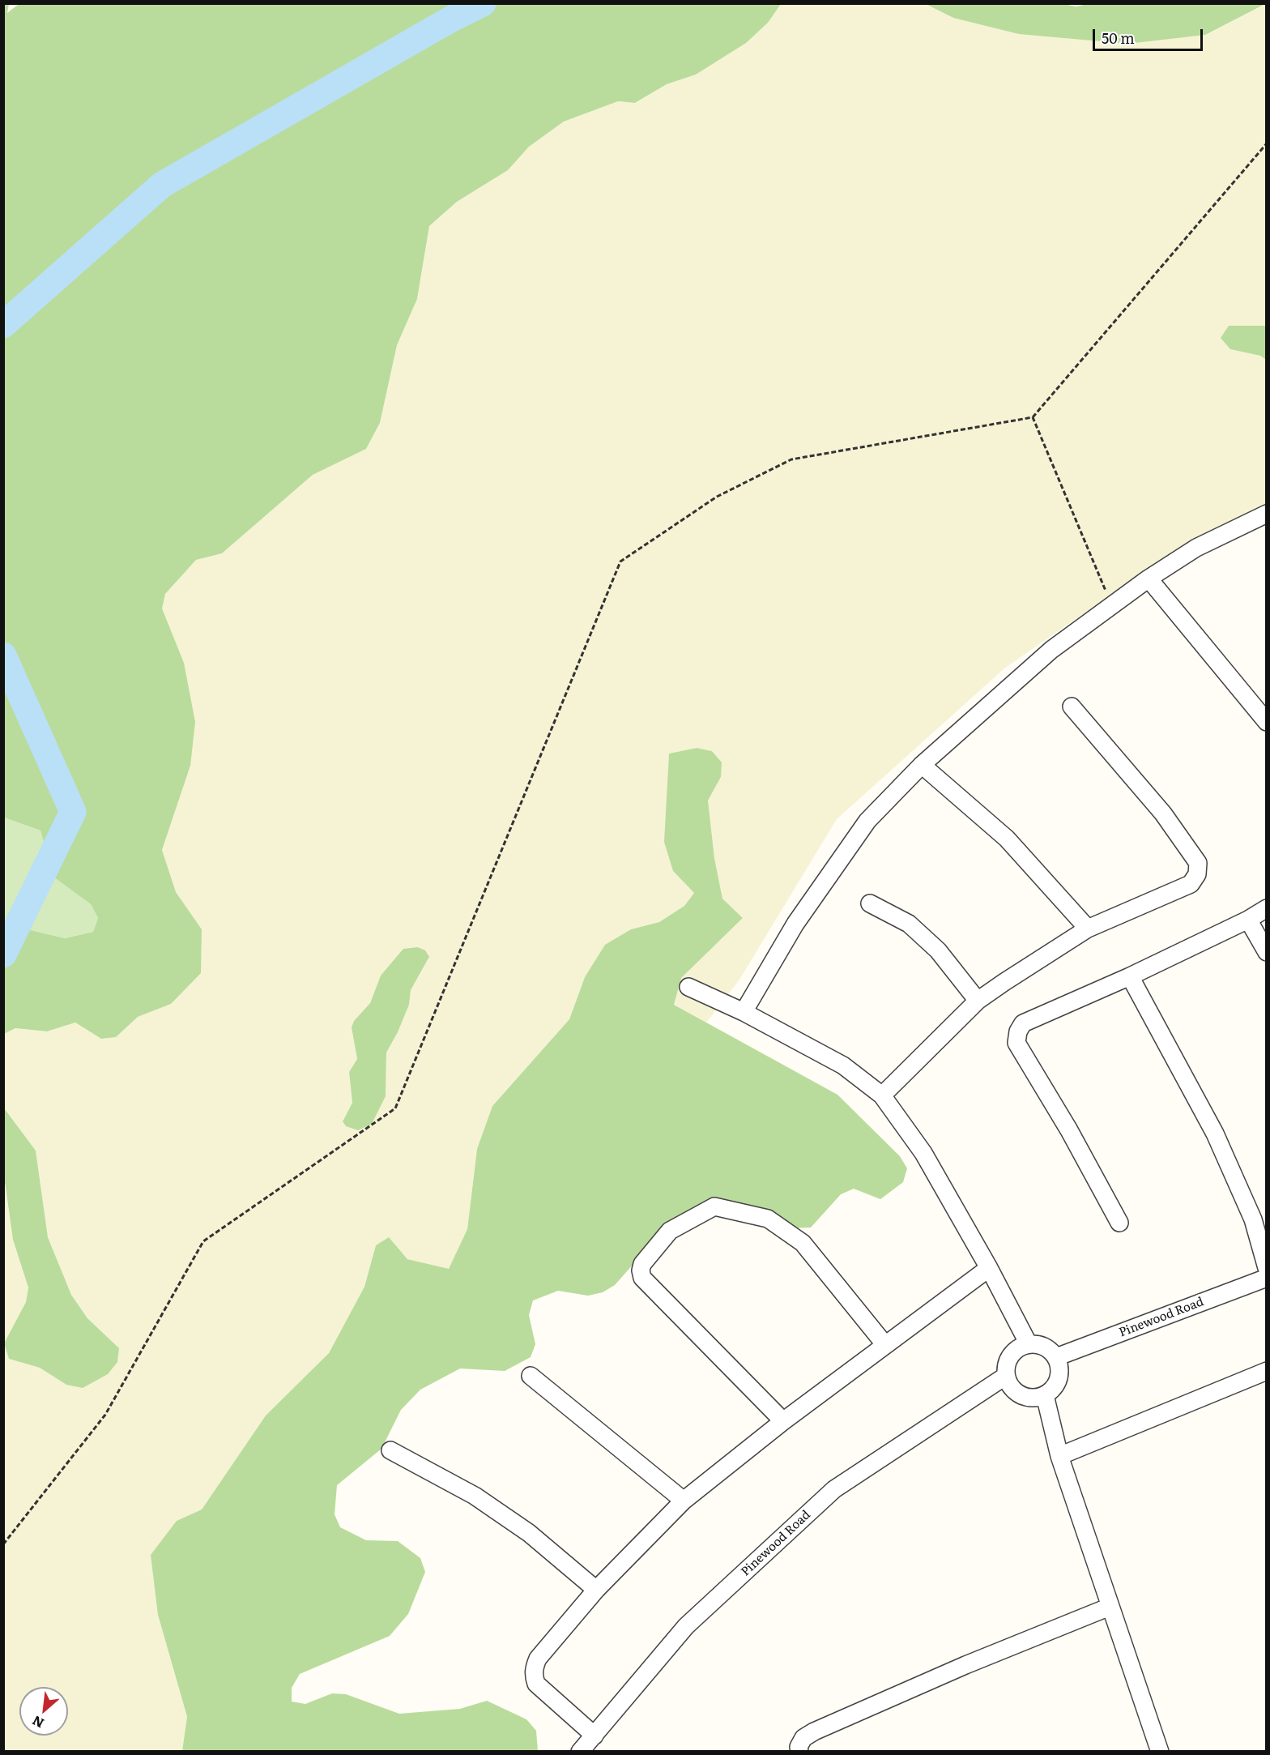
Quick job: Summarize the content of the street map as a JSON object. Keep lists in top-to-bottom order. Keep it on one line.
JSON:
{"streets":{"street":["Pinewood Road"]},"scale_bar":"50 m","north":"bottom left"}
